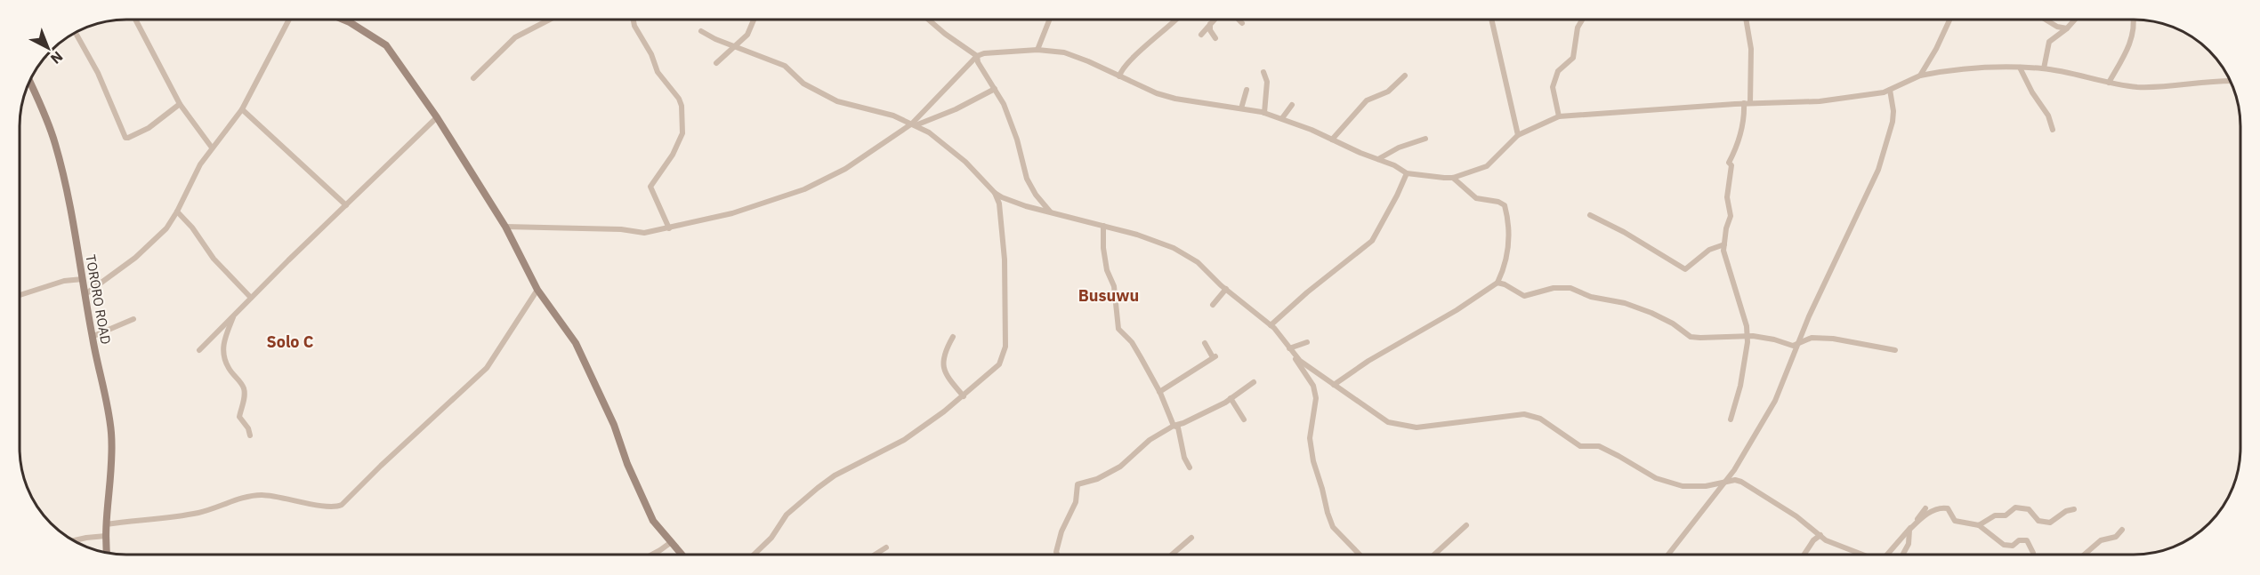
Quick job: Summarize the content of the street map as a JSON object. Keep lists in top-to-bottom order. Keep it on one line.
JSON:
{"streets":{"main road":["TORORO ROAD"]},"districts":["Busuwu","Solo C"],"north":"bottom right"}
